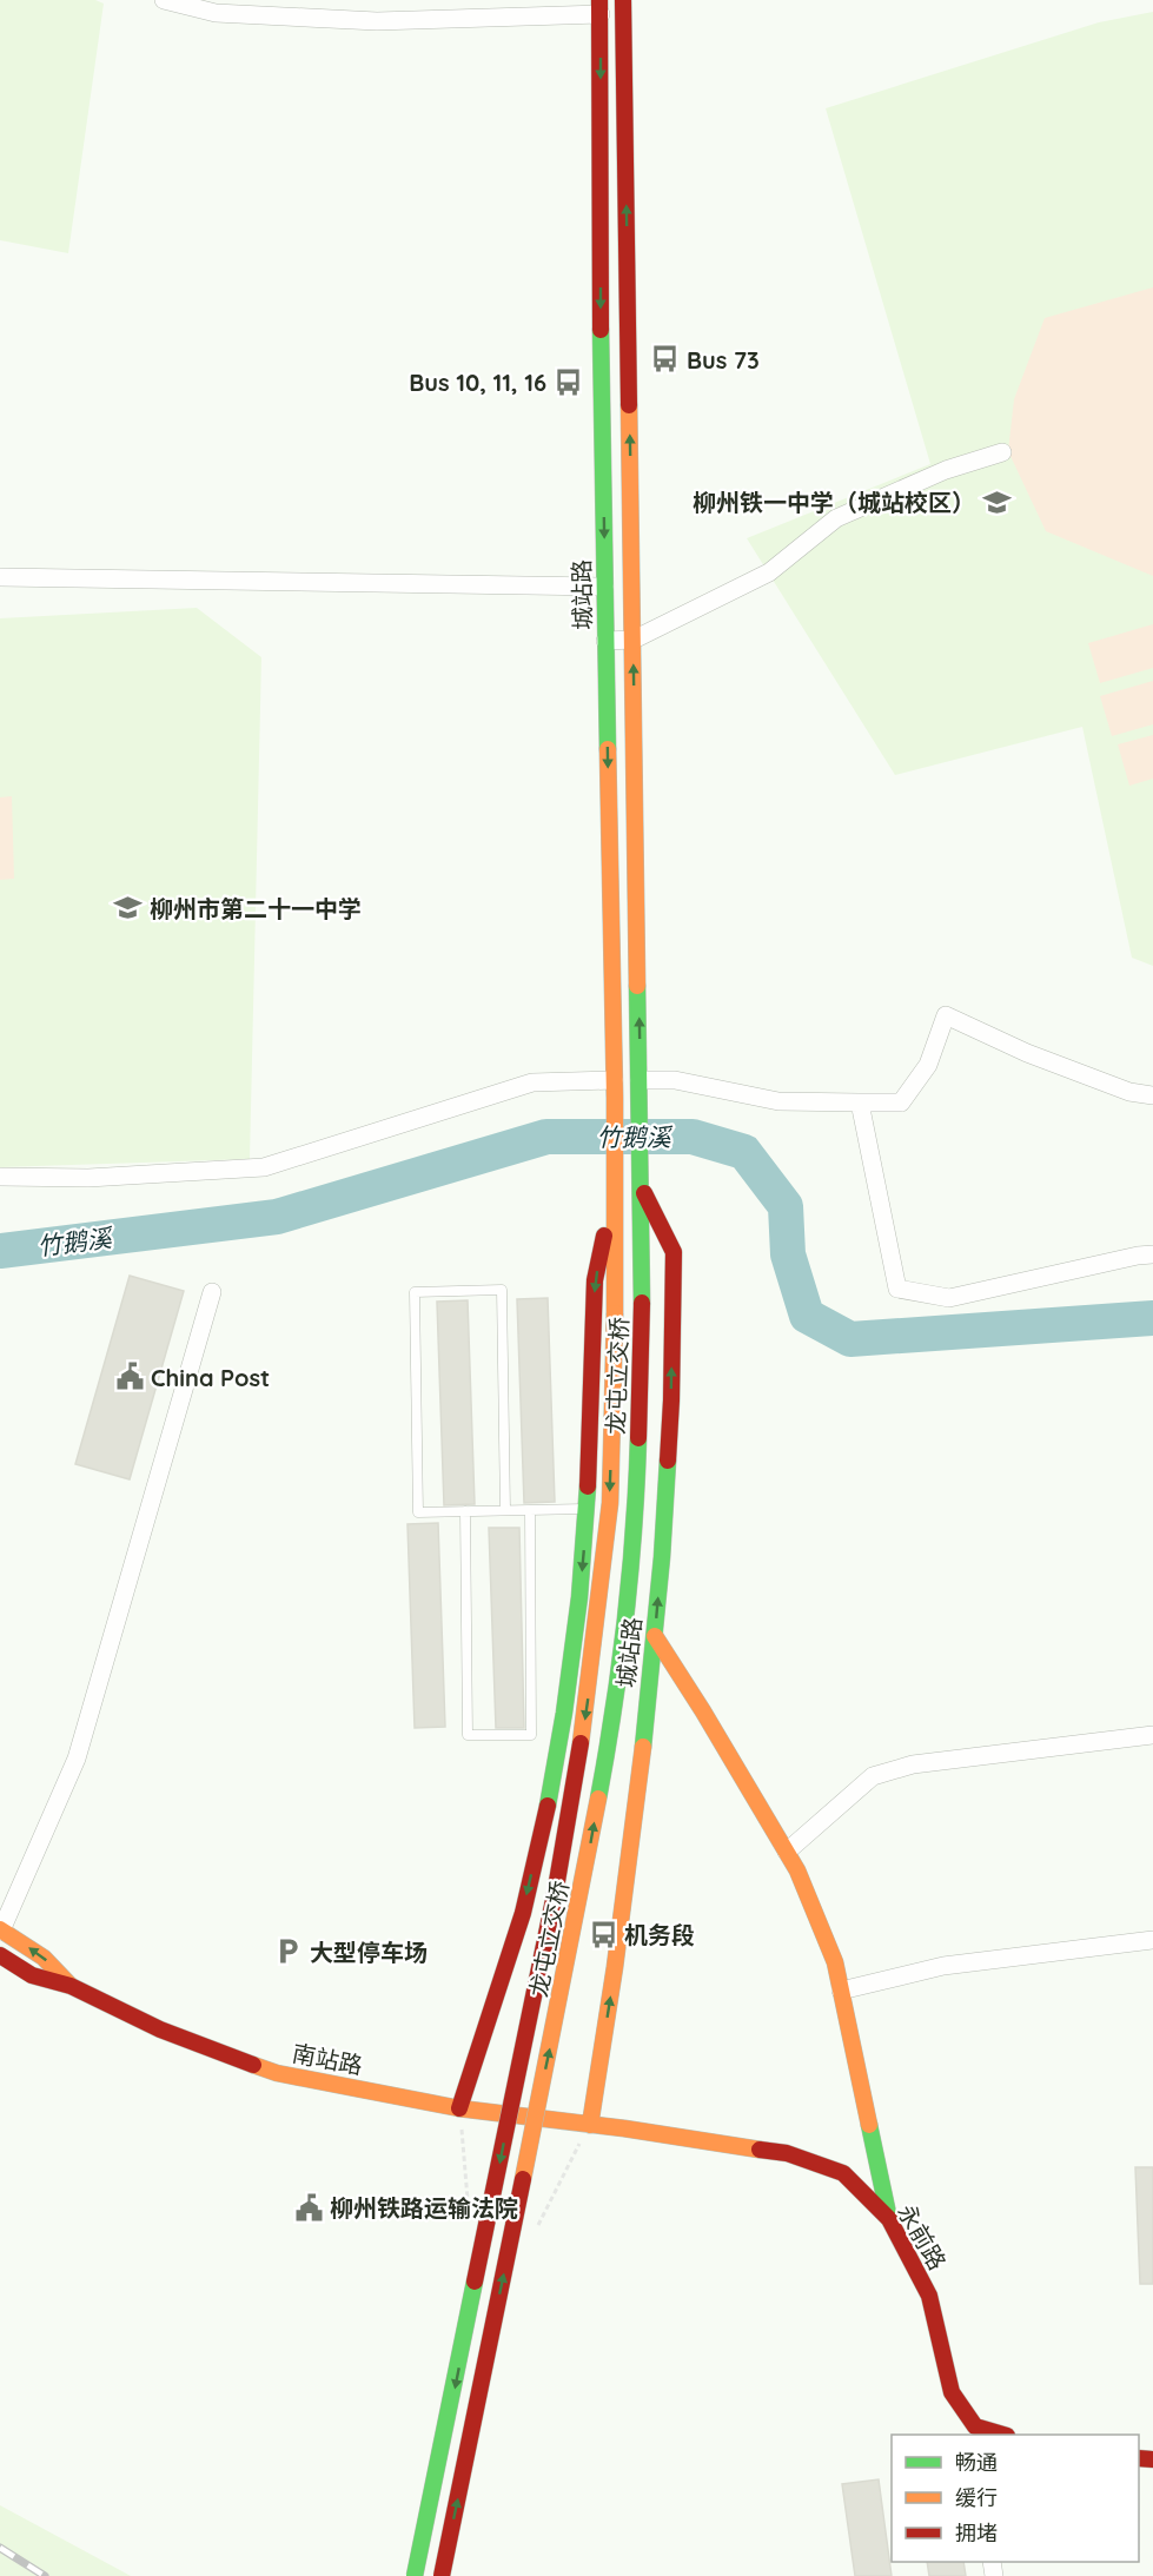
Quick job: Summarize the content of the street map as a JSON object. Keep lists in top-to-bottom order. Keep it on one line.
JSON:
{"streets":{"main road":["城站路","龙屯立交桥","南站路","永前路"]},"crossings":[["城站路","龙屯立交桥"],["城站路","南站路"],["城站路","永前路"],["南站路","永前路"]],"water":["竹鹅溪"],"places":{"bus stop":["Bus 73","Bus 10, 11, 16","机务段"],"school or university":["柳州铁一中学（城站校区）","柳州市第二十一中学"],"public building":["China Post","柳州铁路运输法院"],"parking":["大型停车场"]},"legend":["畅通","缓行","拥堵"]}
